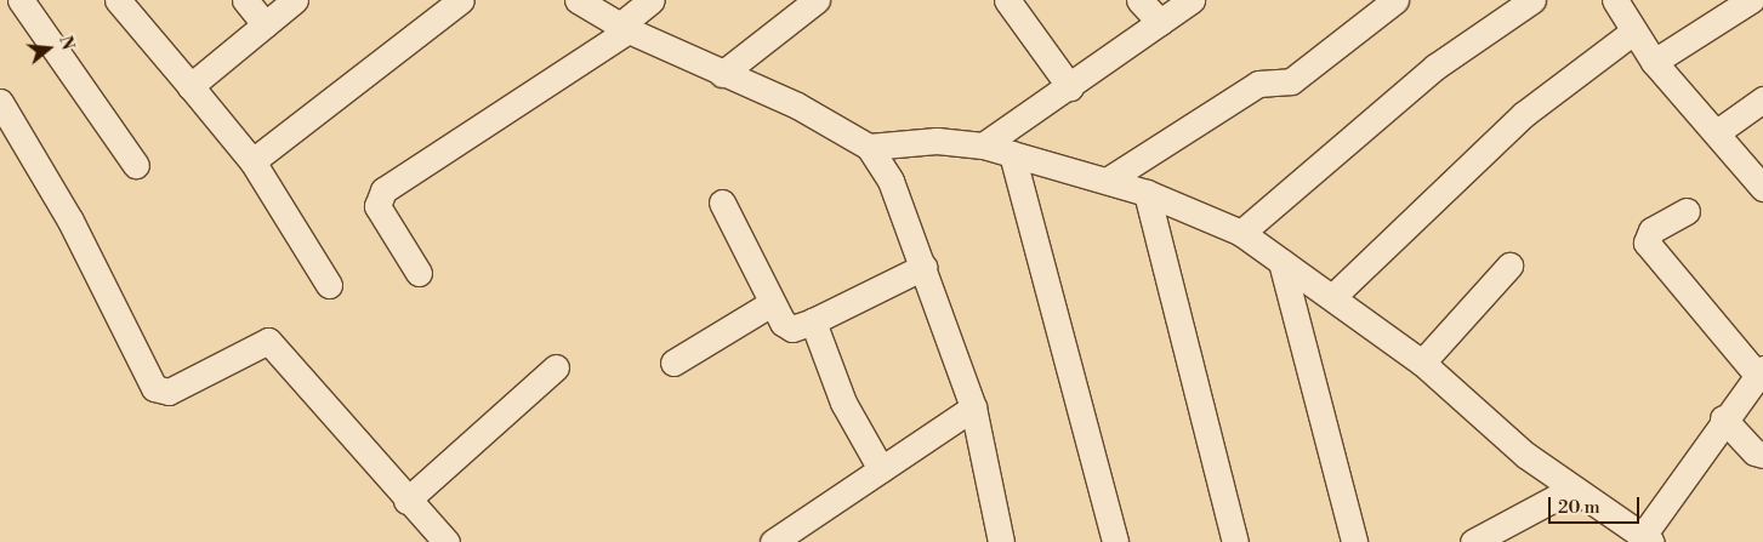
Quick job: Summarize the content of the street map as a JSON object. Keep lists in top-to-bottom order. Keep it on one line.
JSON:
{"scale_bar":"20 m","north":"right"}
